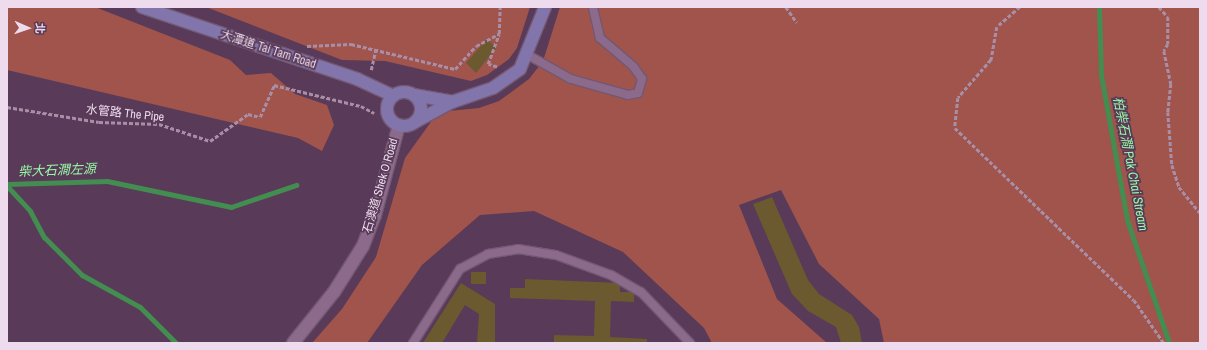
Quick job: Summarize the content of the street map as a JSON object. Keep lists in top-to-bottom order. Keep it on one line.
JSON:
{"streets":{"main road":["大潭道 Tai Tam Road"],"street":["石澳道 Shek O Road"],"path":["水管路 The Pipe"]},"crossings":[["大潭道 Tai Tam Road","石澳道 Shek O Road"]],"water":["柏柴石澗 Pak Chai Stream","柴大石澗左源"],"north":"right"}
